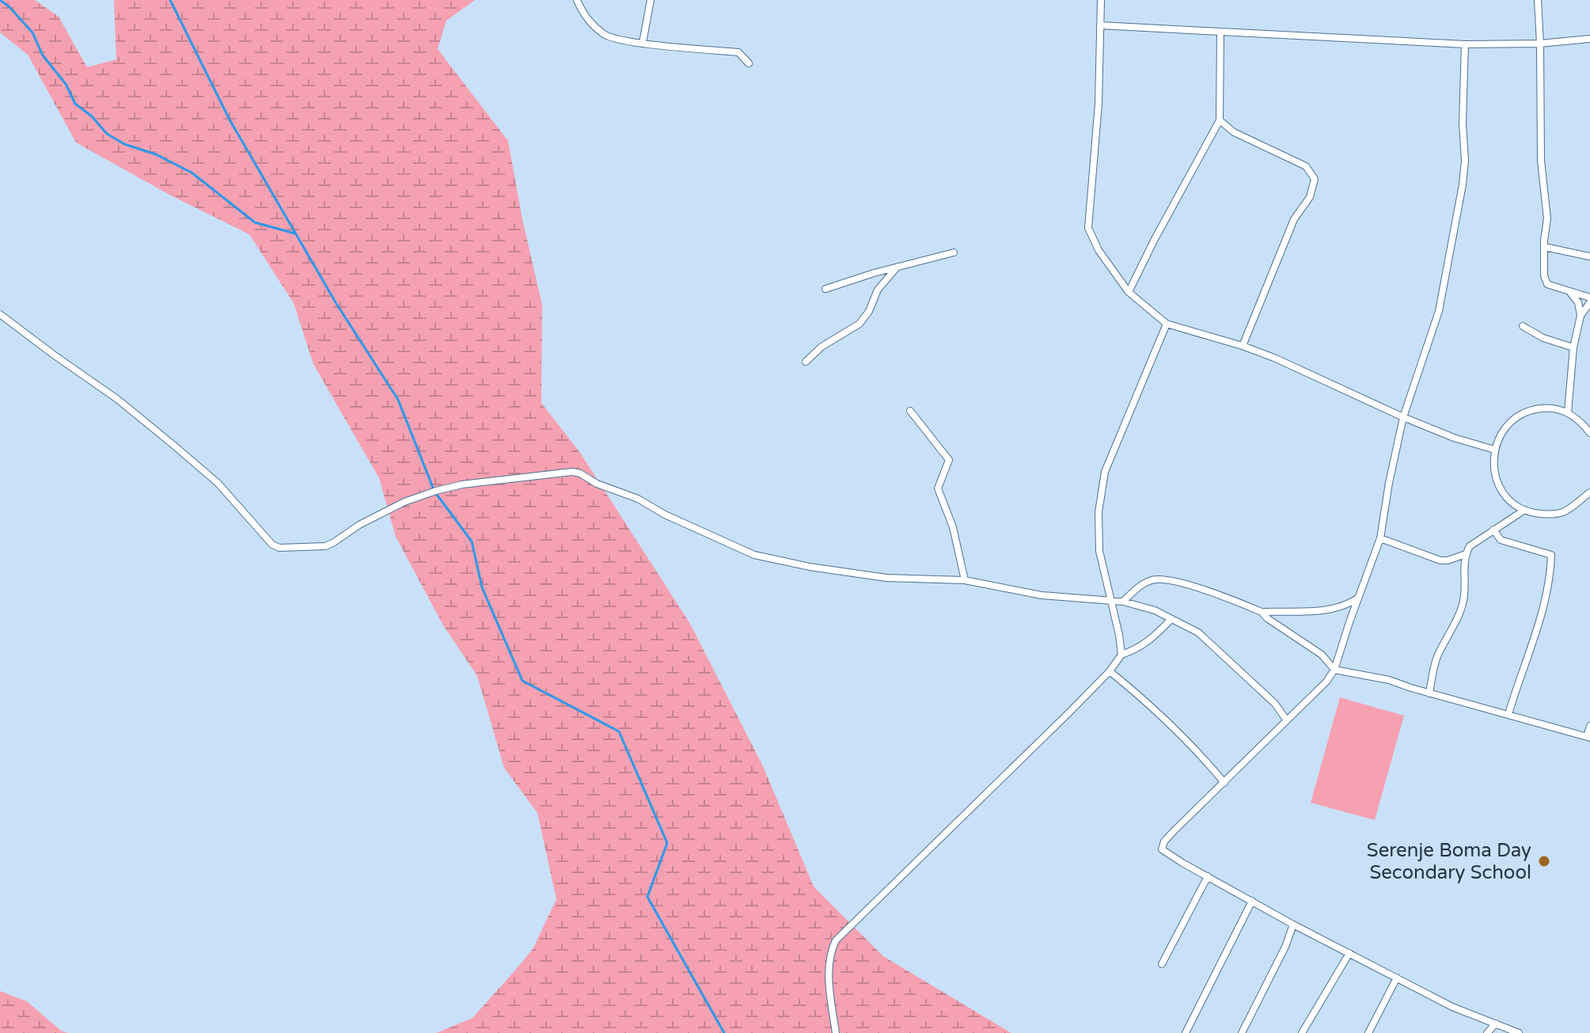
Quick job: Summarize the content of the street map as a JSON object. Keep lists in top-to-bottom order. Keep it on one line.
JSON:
{"places":["Serenje Boma Day Secondary School"]}
